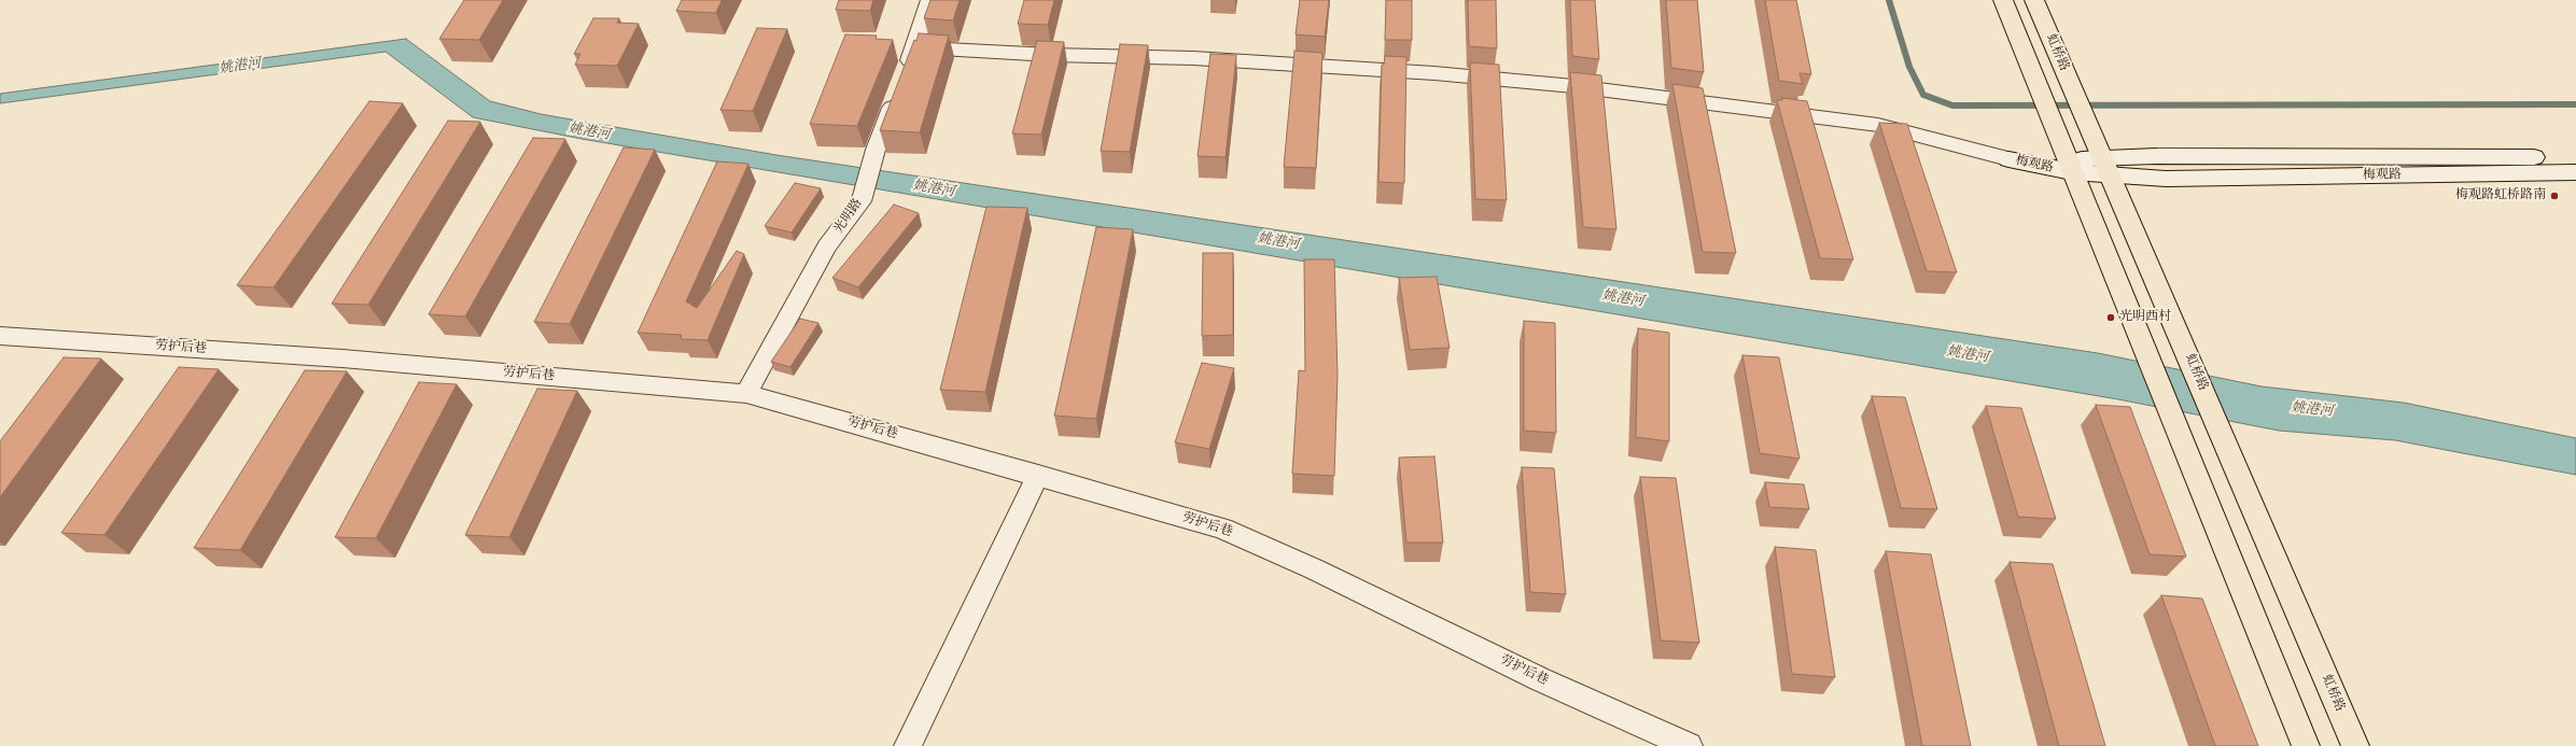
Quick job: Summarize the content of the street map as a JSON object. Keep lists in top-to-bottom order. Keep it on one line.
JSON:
{"streets":{"main road":["虹桥路"],"street":["梅观路","光明路","劳护后巷"]},"crossings":[["虹桥路","梅观路"],["光明路","劳护后巷"]],"water":["姚港河"],"places":["梅观路虹桥路南","光明西村"]}
